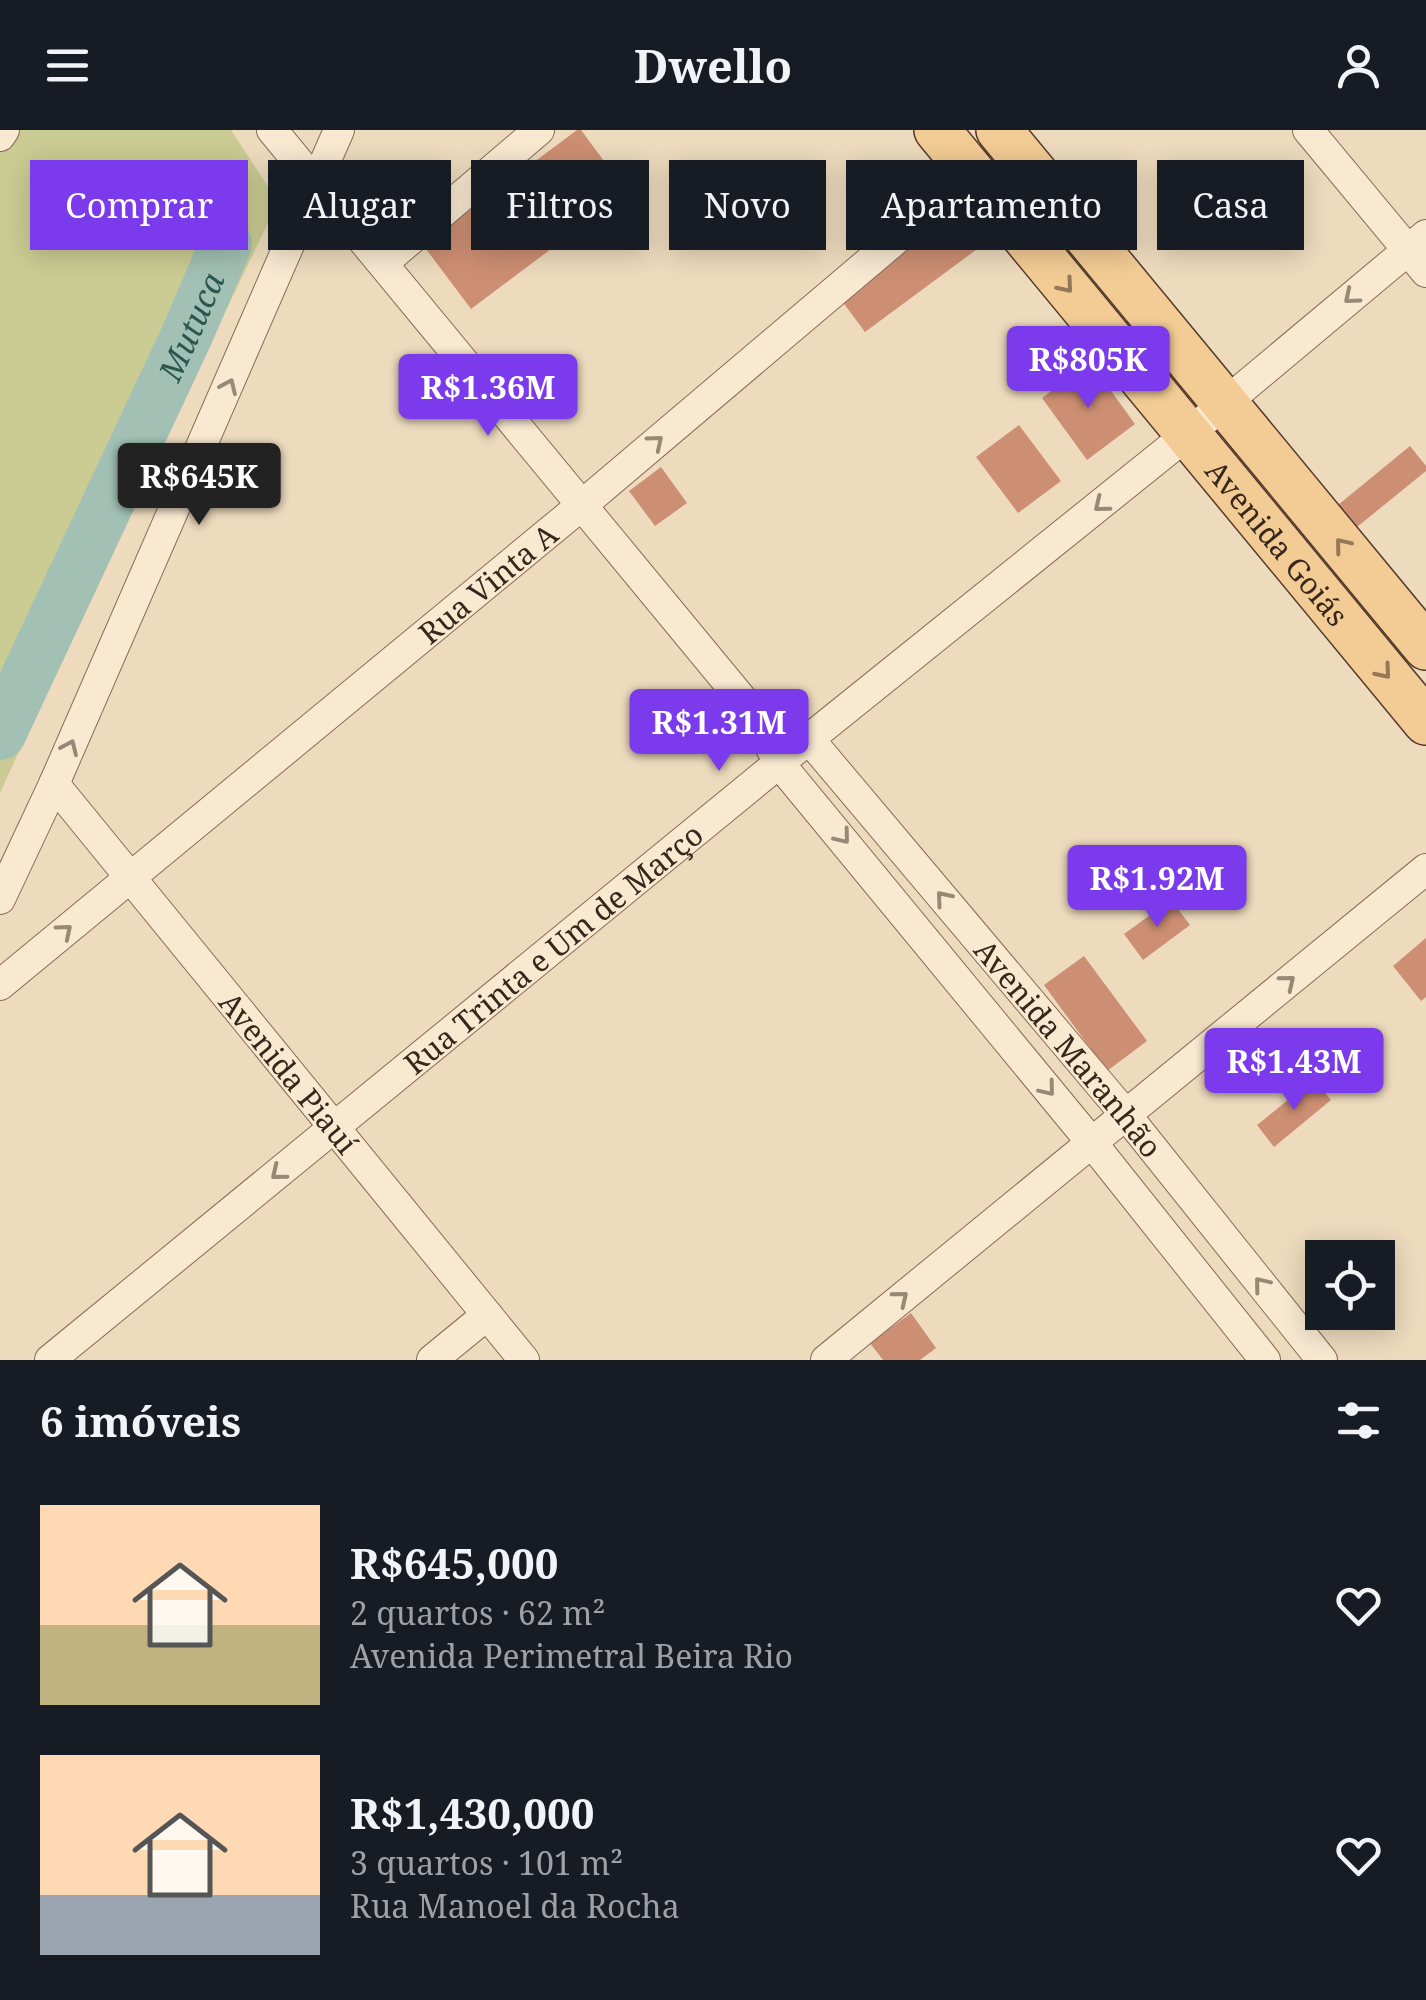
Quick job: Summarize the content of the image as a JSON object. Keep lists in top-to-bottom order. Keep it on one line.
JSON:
{"streets":{"main road":["Avenida Goiás"],"street":["Rua Vinta A","Rua Trinta e Um de Março","Avenida Maranhão","Avenida Piauí"]},"crossings":[["Avenida Goiás","Rua Trinta e Um de Março"],["Rua Vinta A","Avenida Piauí"],["Rua Trinta e Um de Março","Avenida Maranhão"],["Rua Trinta e Um de Março","Avenida Piauí"]],"one_way":["Rua Vinta A","Rua Trinta e Um de Março"],"water":["Mutuca"],"page":{"header":"Dwello","chip":["Comprar","Alugar","Filtros","Novo","Apartamento","Casa"],"price":["R$805K","R$1.36M","R$645K","R$1.31M","R$1.92M","R$1.43M"],"heading":"6 imóveis","list":[{"name":"R$645,000","note":"2 quartos · 62 m² · Avenida Perimetral Beira Rio"},{"name":"R$1,430,000","note":"3 quartos · 101 m² · Rua Manoel da Rocha"}]}}
